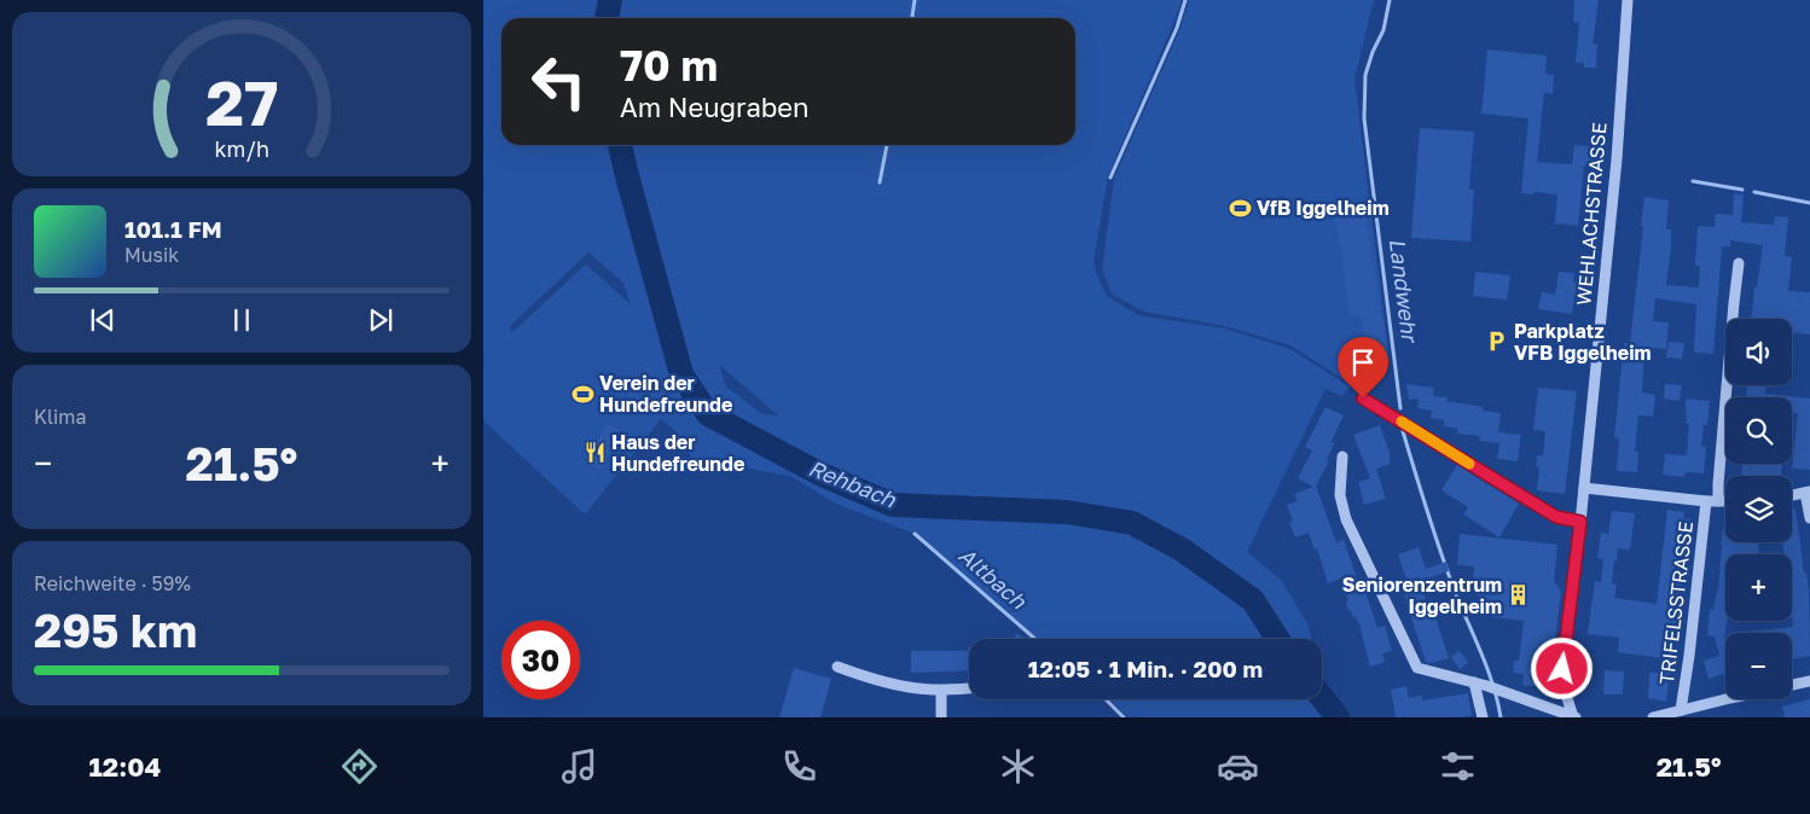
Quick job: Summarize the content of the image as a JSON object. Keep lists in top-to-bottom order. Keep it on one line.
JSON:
{"streets":{"street":["WEHLACHSTRASSE","TRIFELSSTRASSE"]},"water":["Landwehr","Rehbach","Altbach"],"places":{"sports":["VfB Iggelheim","Verein der Hundefreunde"],"parking":["Parkplatz VFB Iggelheim"],"restaurant":["Haus der Hundefreunde"],"building":["Seniorenzentrum Iggelheim"]},"page":{"turn":["70 m","Am Neugraben"],"song":["101.1 FM","Musik"],"map_buttons":["+","−"],"tile":["Klima",["Reichweite · 59%","295 km"]],"heat":["−","21.5°","+"],"limit":"30","trip":"12:05 · 1 Min. · 200 m","tabs":["12:04","21.5°"],"gauge":["27","km/h"]}}
